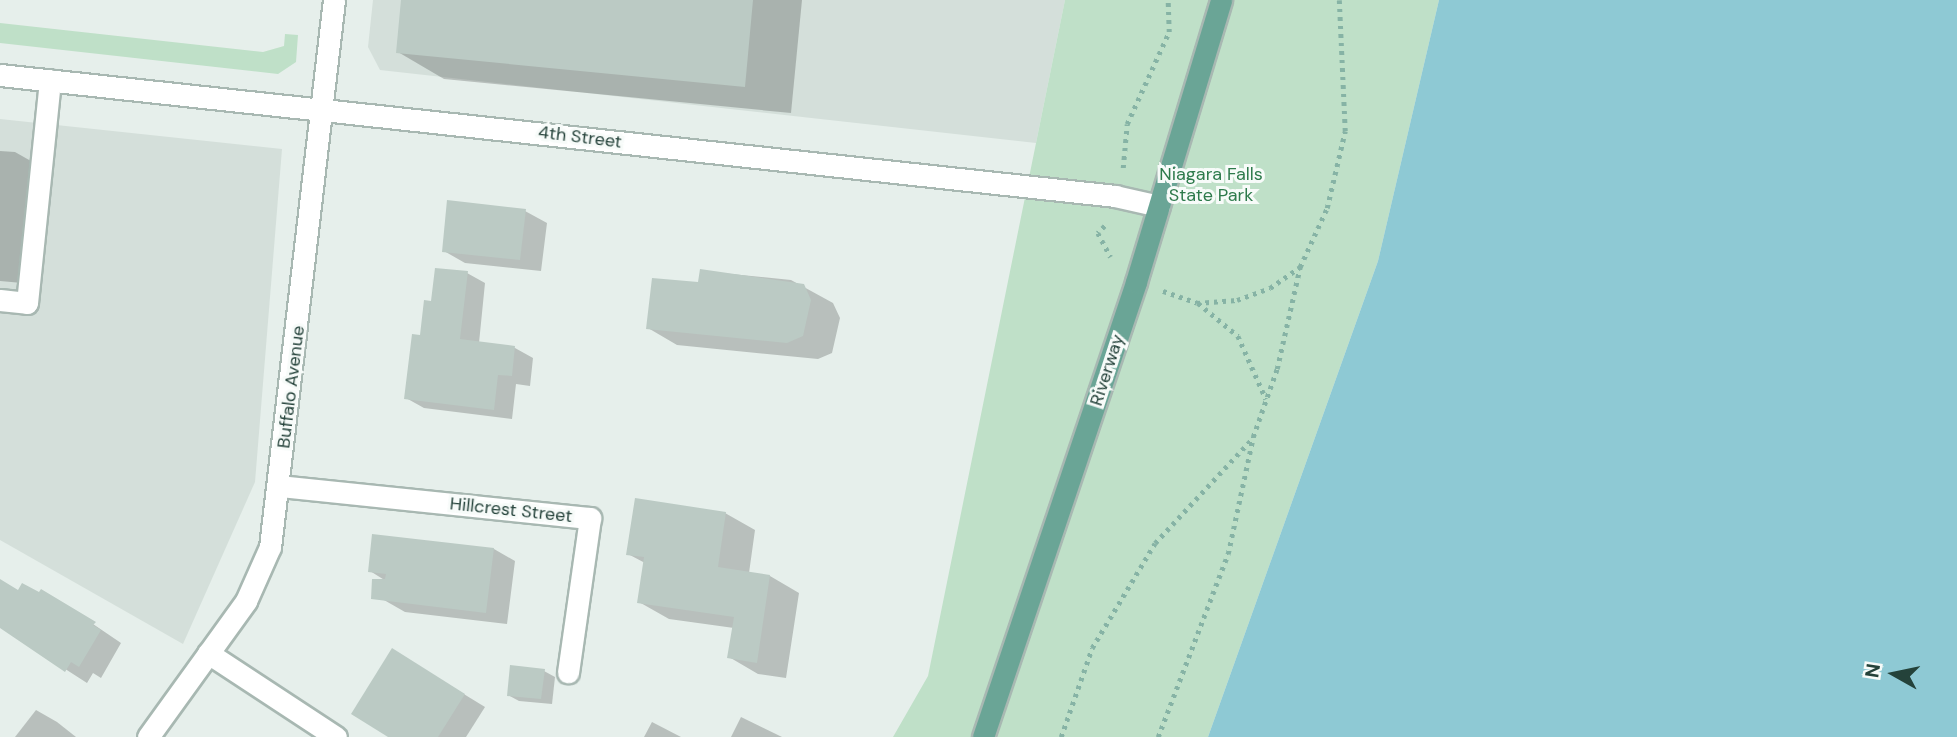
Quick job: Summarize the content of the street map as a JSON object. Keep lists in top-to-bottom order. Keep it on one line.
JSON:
{"streets":{"main road":["Riverway"],"street":["4th Street","Buffalo Avenue","Hillcrest Street"]},"crossings":[["4th Street","Riverway"],["4th Street","Buffalo Avenue"],["Buffalo Avenue","Hillcrest Street"]],"parks":["Niagara Falls State Park"],"north":"left"}
